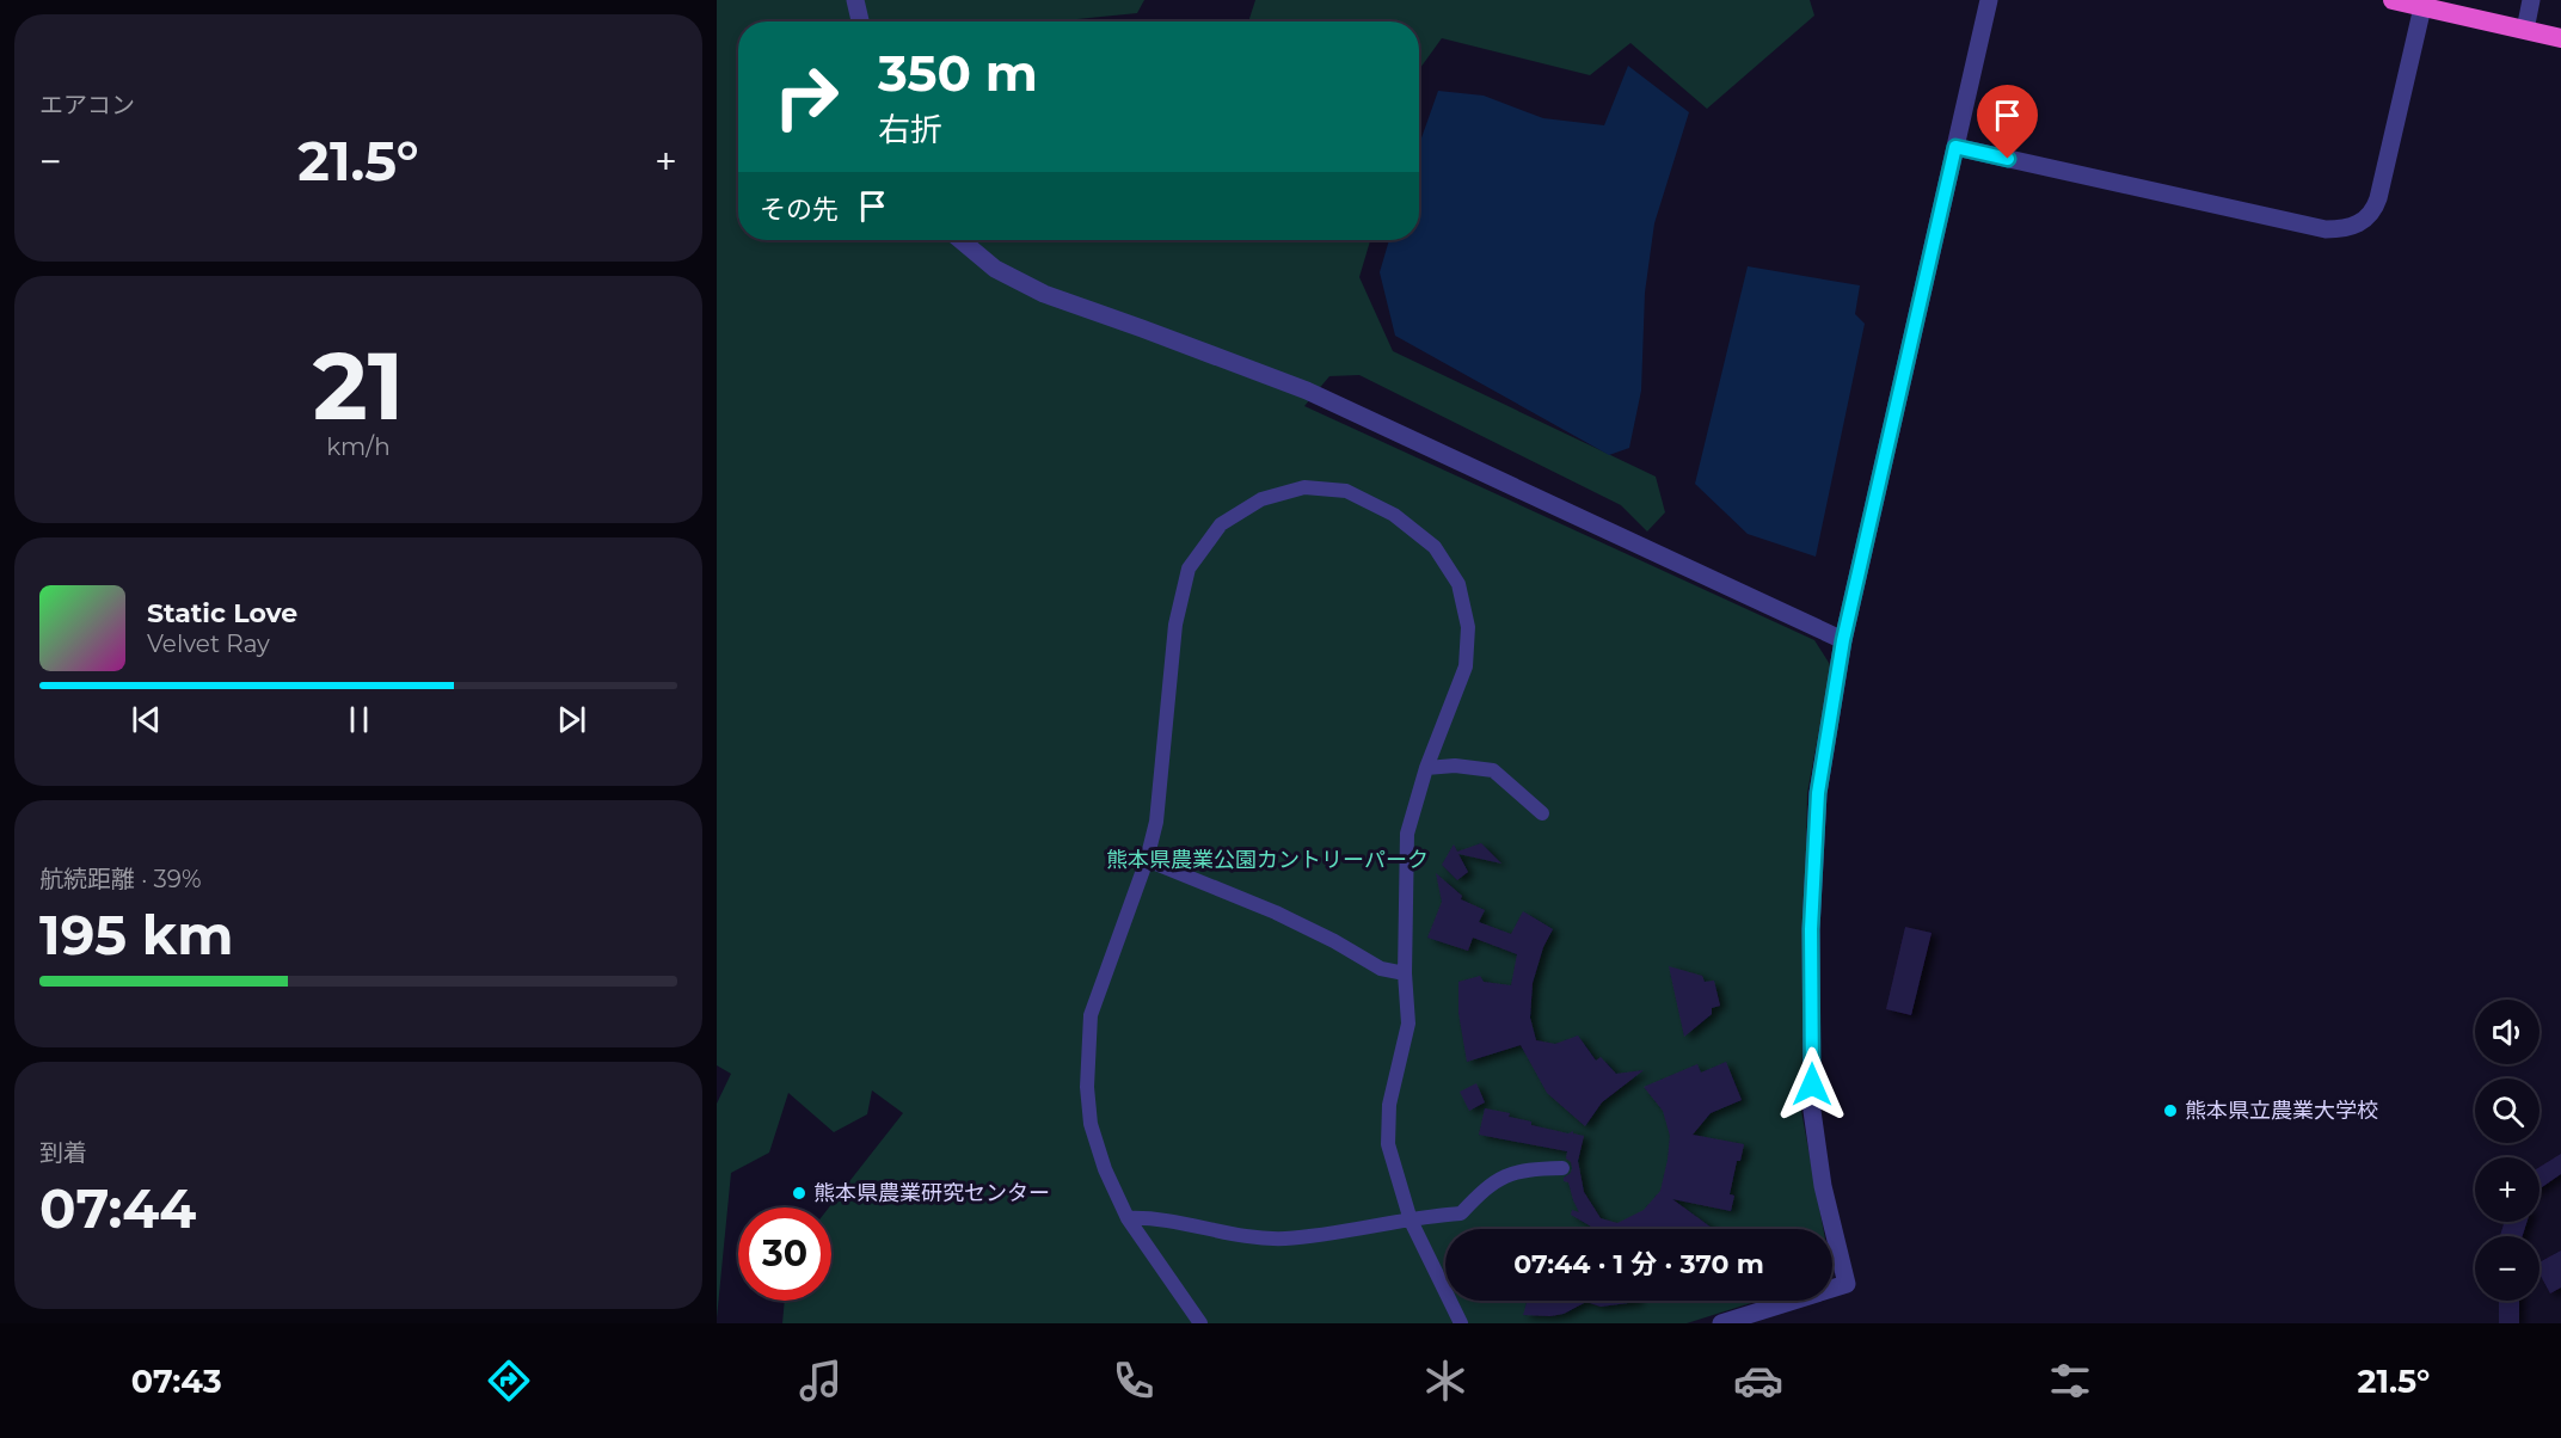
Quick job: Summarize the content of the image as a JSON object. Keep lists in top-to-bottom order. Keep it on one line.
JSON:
{"parks":["熊本県農業公園カントリーパーク"],"places":["熊本県立農業大学校","熊本県農業研究センター"],"page":{"tile":["エアコン",["21","km/h"],["航続距離 · 39%","195 km"],["到着","07:44"]],"turn":["350 m","右折"],"heat":["−","21.5°","+"],"then":"その先","song":["Static Love","Velvet Ray"],"map_buttons":["+","−"],"limit":"30","trip":"07:44 · 1 分 · 370 m","tabs":["07:43","21.5°"]}}
